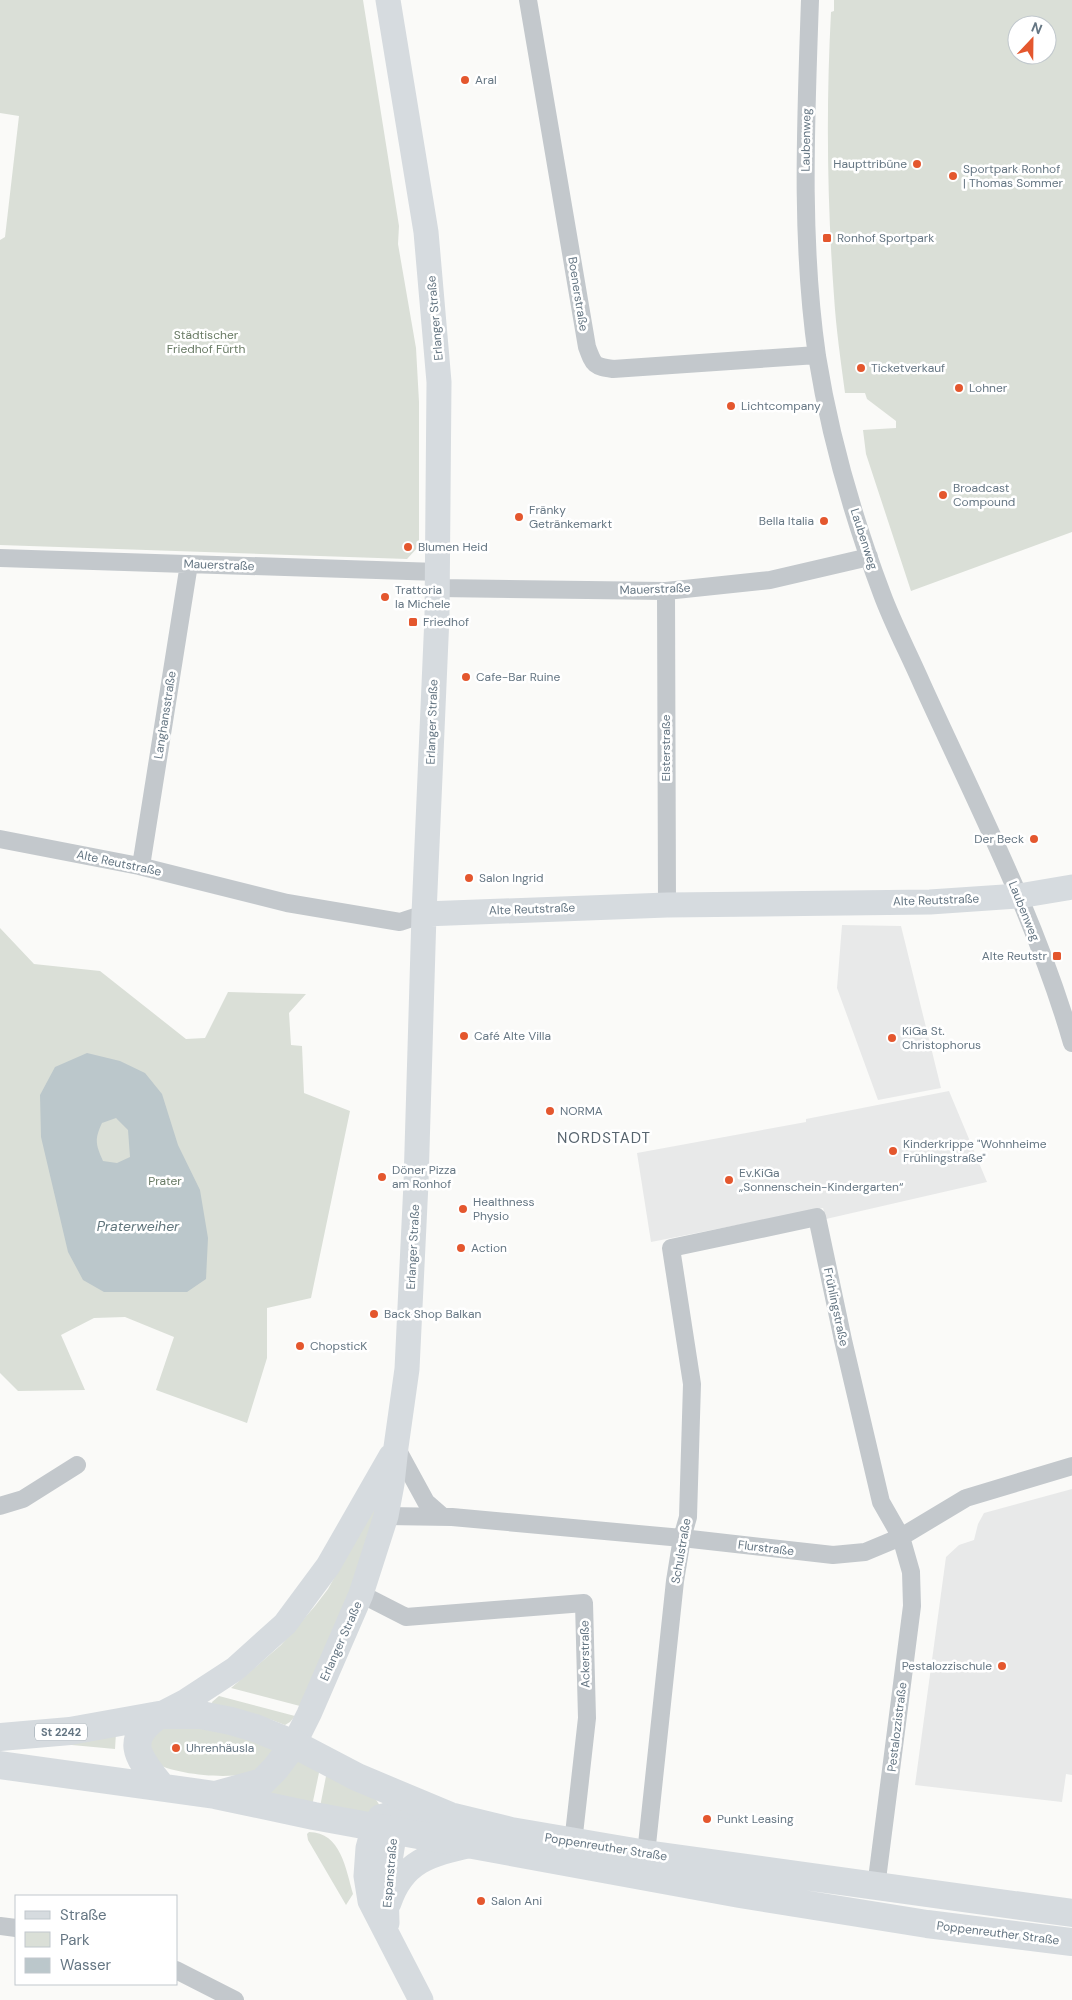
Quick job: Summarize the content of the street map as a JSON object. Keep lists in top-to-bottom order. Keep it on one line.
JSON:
{"streets":{"main road":["Erlanger Straße","Alte Reutstraße","St 2242","Poppenreuther Straße","Espanstraße"],"street":["Laubenweg","Boenerstraße","Mauerstraße","Langhansstraße","Elsterstraße","Frühlingstraße","Flurstraße","Schulstraße","Ackerstraße","Pestalozzistraße"]},"crossings":[["Laubenweg","Boenerstraße"],["Laubenweg","Mauerstraße"],["Laubenweg","Alte Reutstraße"],["Erlanger Straße","Mauerstraße"],["Erlanger Straße","Alte Reutstraße"],["Erlanger Straße","Flurstraße"],["Erlanger Straße","Ackerstraße"],["Erlanger Straße","St 2242"],["Erlanger Straße","Poppenreuther Straße"],["Mauerstraße","Langhansstraße"],["Mauerstraße","Elsterstraße"],["Langhansstraße","Alte Reutstraße"],["Elsterstraße","Alte Reutstraße"],["Frühlingstraße","Flurstraße"],["Frühlingstraße","Schulstraße"],["Frühlingstraße","Pestalozzistraße"],["Flurstraße","Schulstraße"],["Flurstraße","Pestalozzistraße"],["Schulstraße","Poppenreuther Straße"],["Ackerstraße","Poppenreuther Straße"],["Pestalozzistraße","Poppenreuther Straße"],["St 2242","Poppenreuther Straße"],["Poppenreuther Straße","Espanstraße"]],"districts":["NORDSTADT"],"water":["Praterweiher"],"parks":["Städtischer Friedhof Fürth","Prater"],"places":{"other":["Aral","Haupttribüne","Sportpark Ronhof | Thomas Sommer","Ticketverkauf","Lohner","Lichtcompany","Broadcast Compound","Fränky Getränkemarkt","Bella Italia","Blumen Heid","Trattoria la Michele","Cafe-Bar Ruine","Der Beck","Salon Ingrid","Café Alte Villa","KiGa St. Christophorus","NORMA","Kinderkrippe \"Wohnheime Frühlingstraße\"","Döner Pizza am Ronhof","Ev.KiGa „Sonnenschein-Kindergarten“","Healthness Physio","Action","Back Shop Balkan","ChopsticK","Pestalozzischule","Uhrenhäusla","Punkt Leasing","Salon Ani"],"transit":["Ronhof Sportpark","Friedhof","Alte Reutstr"]},"legend":["Straße","Park","Wasser"],"north":"top"}
